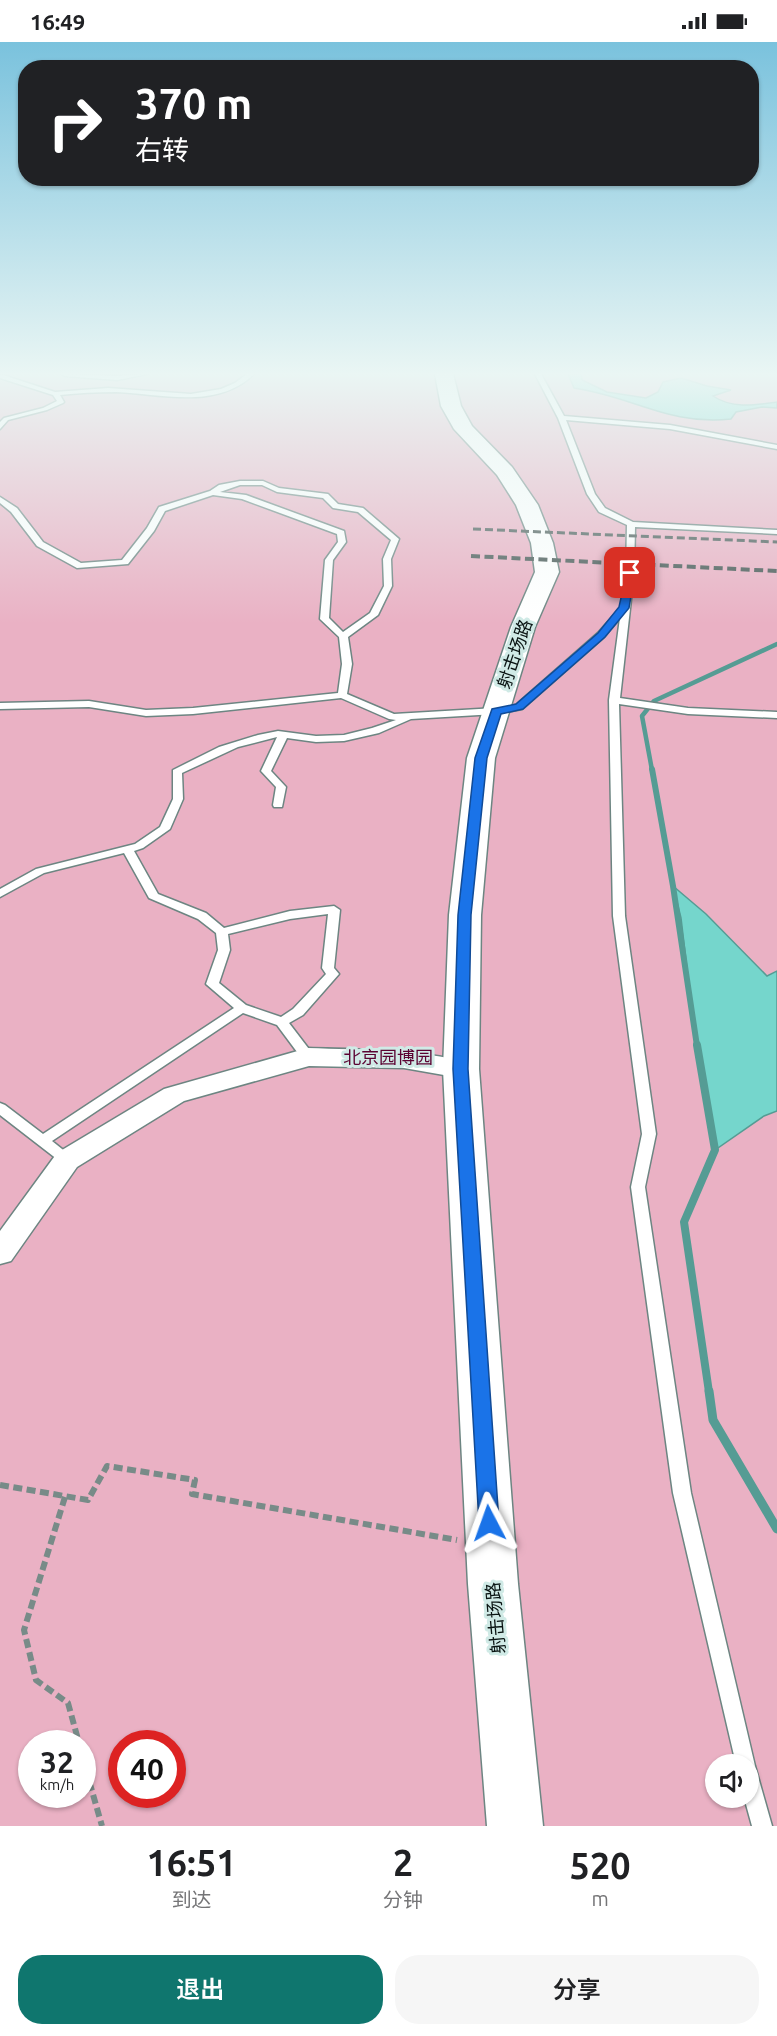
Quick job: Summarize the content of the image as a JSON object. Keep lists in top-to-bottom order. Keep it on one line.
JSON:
{"streets":{"street":["射击场路"]},"parks":["北京园博园"],"page":{"status":"16:49","turn":["370 m","右转"],"speed":"32 km/h","limit":"40","eta":["16:51","到达","2","分钟","520","m"],"buttons":["退出","分享"]}}
